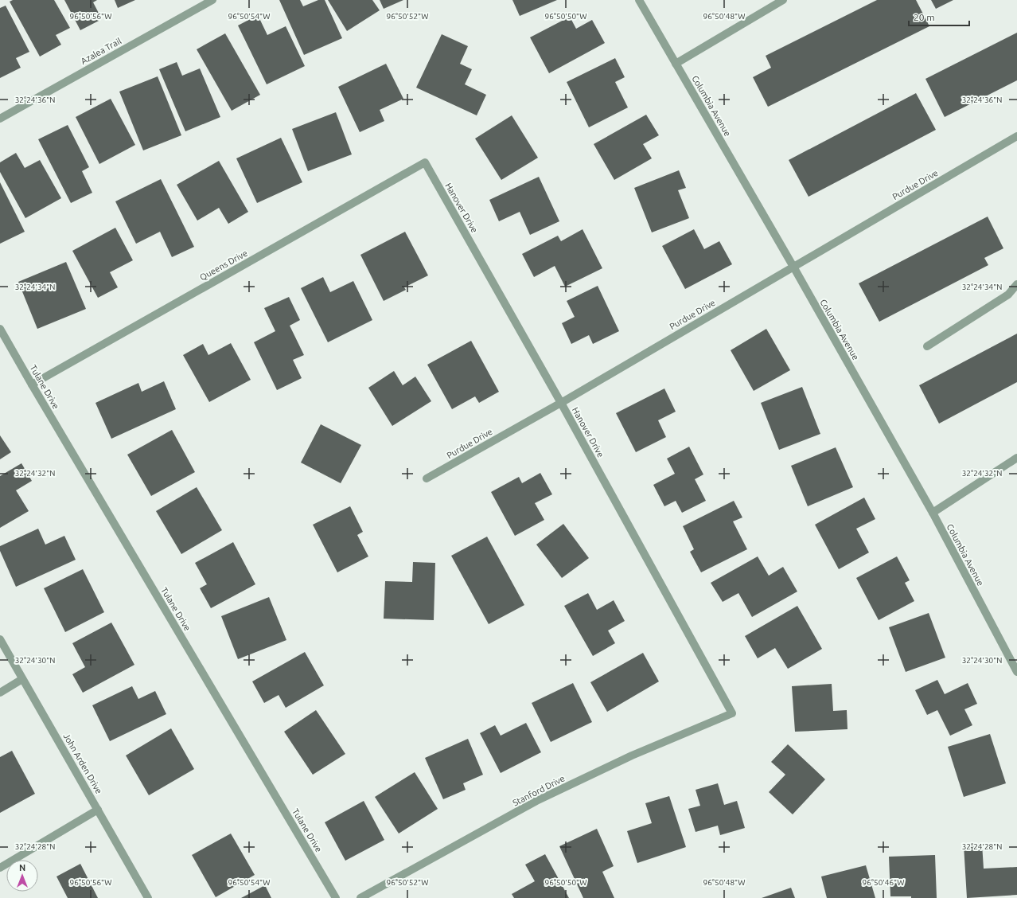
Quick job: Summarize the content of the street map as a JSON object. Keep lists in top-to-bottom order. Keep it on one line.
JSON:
{"streets":{"street":["Azalea Trail","Columbia Avenue","Purdue Drive","Hanover Drive","Queens Drive","Tulane Drive","John Arden Drive","Stanford Drive"]},"crossings":[["Columbia Avenue","Purdue Drive"],["Purdue Drive","Hanover Drive"],["Hanover Drive","Queens Drive"],["Hanover Drive","Stanford Drive"],["Queens Drive","Tulane Drive"]],"scale_bar":"20 m","north":"top","coordinates":["96°50'56\"W","96°50'54\"W","96°50'52\"W","96°50'50\"W","96°50'48\"W","32°24'36\"N","32°24'34\"N","32°24'32\"N","32°24'30\"N","32°24'28\"N","96°50'46\"W"]}
